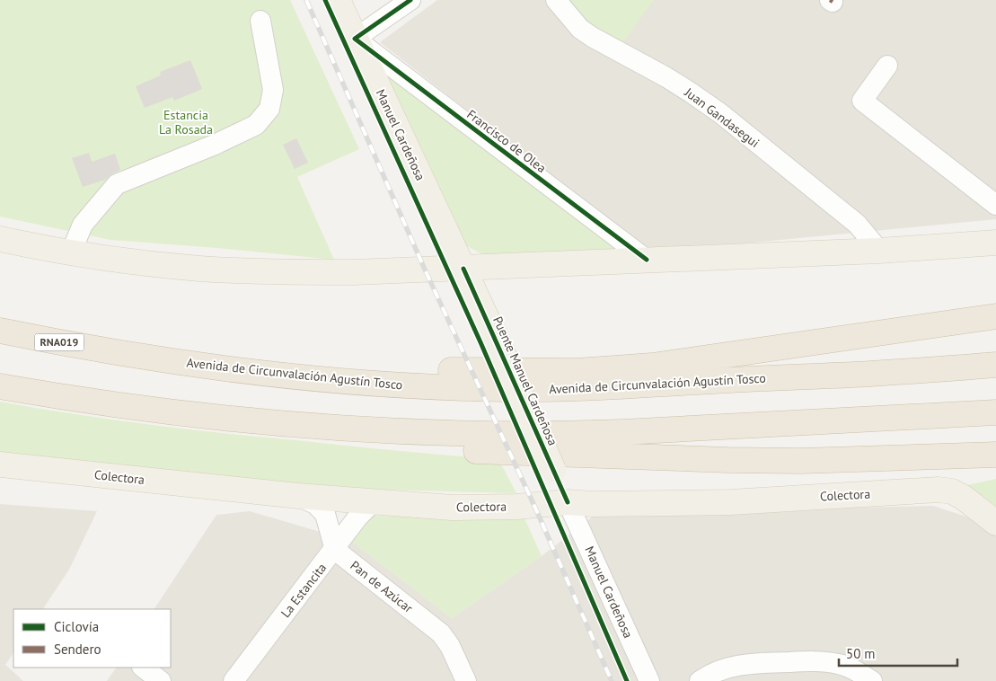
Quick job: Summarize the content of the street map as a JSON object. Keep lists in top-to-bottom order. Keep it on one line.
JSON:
{"streets":{"highway":["RNA019","Avenida de Circunvalación Agustín Tosco"],"main road":["Manuel Cardeñosa","Puente Manuel Cardeñosa","Colectora"],"street":["Juan Gandasegui","Francisco de Olea","Pan de Azúcar","La Estancita"]},"crossings":[["Manuel Cardeñosa","Francisco de Olea"],["Manuel Cardeñosa","Puente Manuel Cardeñosa"],["Manuel Cardeñosa","Colectora"],["Puente Manuel Cardeñosa","Colectora"],["Colectora","La Estancita"],["Pan de Azúcar","La Estancita"]],"parks":["Estancia La Rosada"],"legend":["Ciclovía","Sendero"],"scale_bar":"50 m"}
